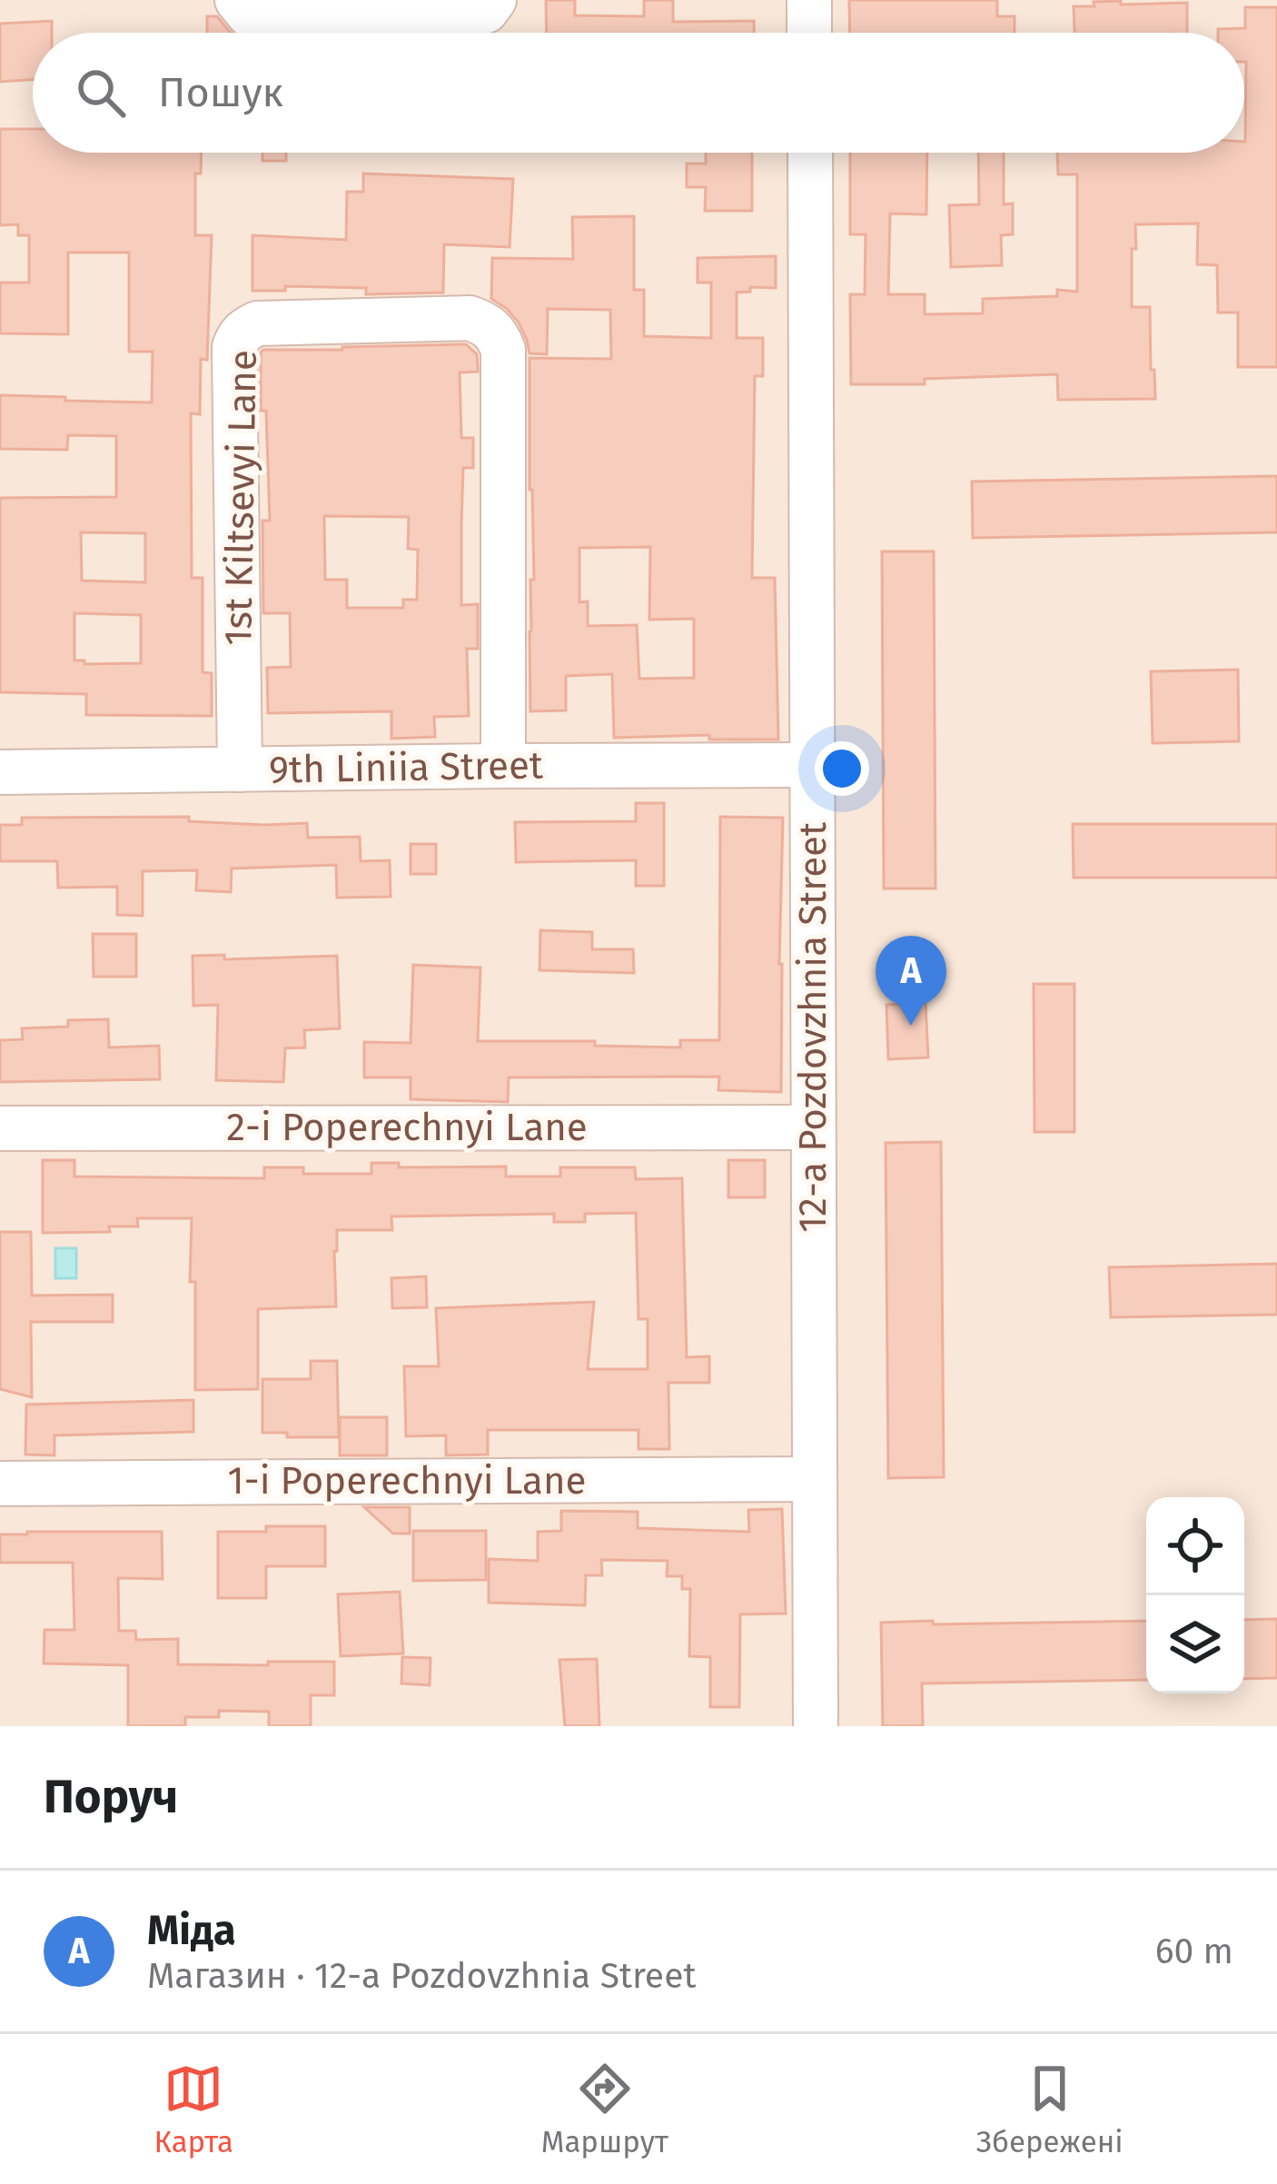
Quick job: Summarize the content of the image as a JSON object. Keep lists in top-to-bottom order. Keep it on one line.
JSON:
{"streets":{"street":["1st Kiltsevyi Lane","9th Liniia Street","12-a Pozdovzhnia Street","2-i Poperechnyi Lane","1-i Poperechnyi Lane"]},"crossings":[["1st Kiltsevyi Lane","9th Liniia Street"],["9th Liniia Street","12-a Pozdovzhnia Street"],["12-a Pozdovzhnia Street","2-i Poperechnyi Lane"],["12-a Pozdovzhnia Street","1-i Poperechnyi Lane"]],"page":{"search":"Пошук","pins":"A","heading":"Поруч","list":[{"mark":"A","name":"Міда","note":"Магазин · 12-a Pozdovzhnia Street","value":"60 m"}],"nav":["Карта","Маршрут","Збережені"]}}
